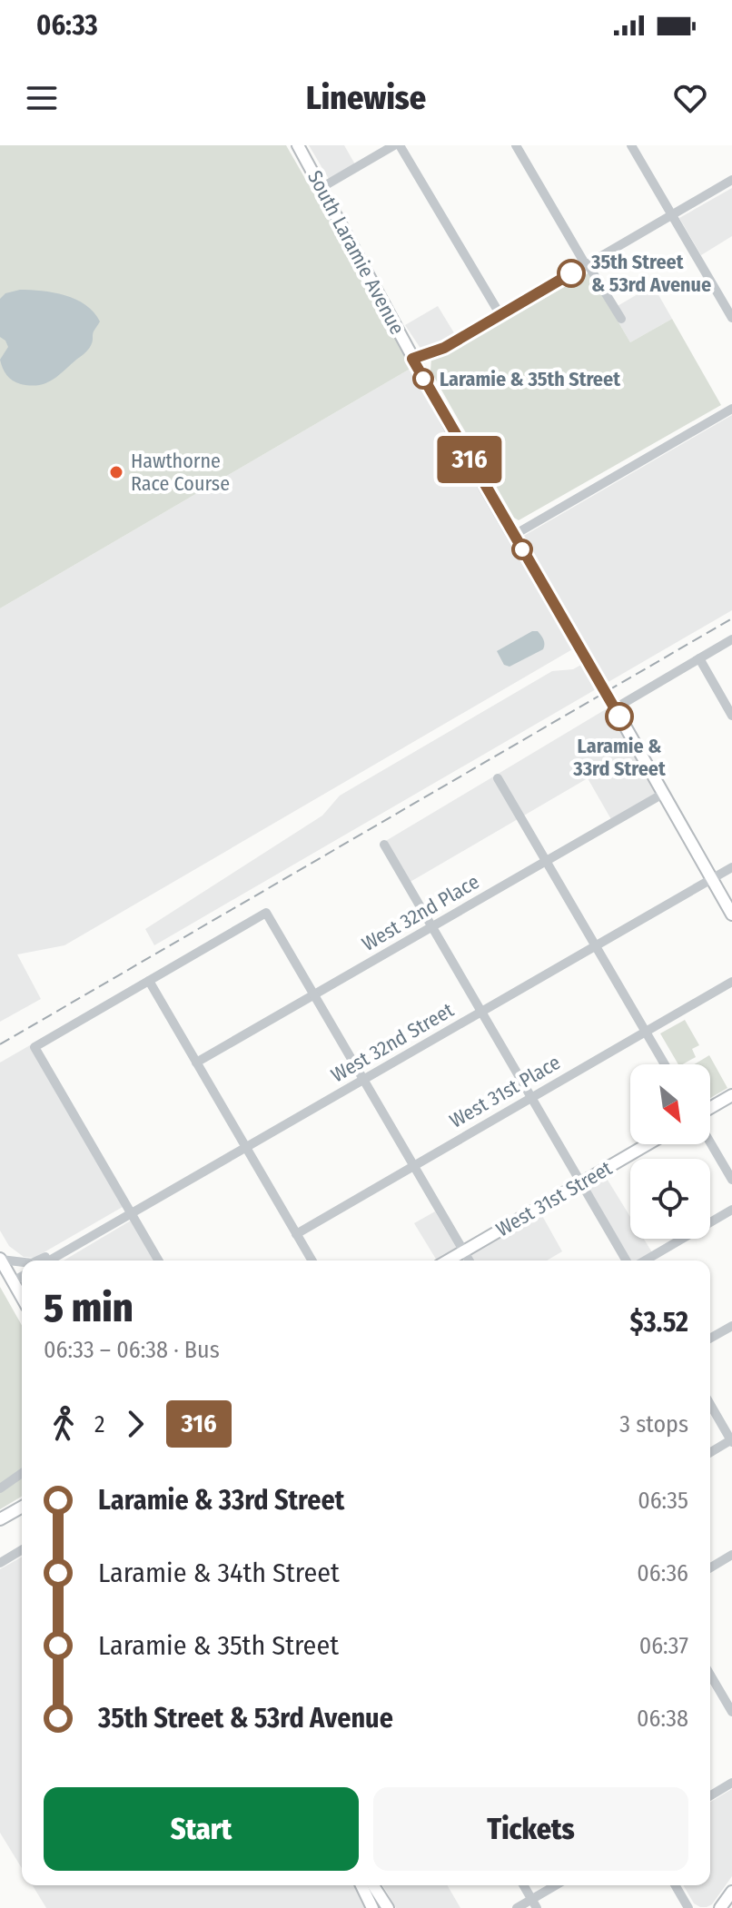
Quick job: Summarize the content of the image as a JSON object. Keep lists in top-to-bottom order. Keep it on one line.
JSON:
{"streets":{"main road":["South Laramie Avenue","West 31st Street"],"street":["West 32nd Place","West 32nd Street","West 31st Place"]},"places":["35th Street & 53rd Avenue","Laramie & 35th Street","Hawthorne Race Course","Laramie & 33rd Street"],"lines":["bus line 316"],"north":"bottom right","page":{"status":"06:33","header":"Linewise","on_map":"316","heading":["5 min","06:33 – 06:38 · Bus","$3.52"],"legs":["2","316","3 stops"],"list":[{"name":"Laramie & 33rd Street","value":"06:35"},{"name":"Laramie & 34th Street","value":"06:36"},{"name":"Laramie & 35th Street","value":"06:37"},{"name":"35th Street & 53rd Avenue","value":"06:38"}],"buttons":["Start","Tickets"]}}
